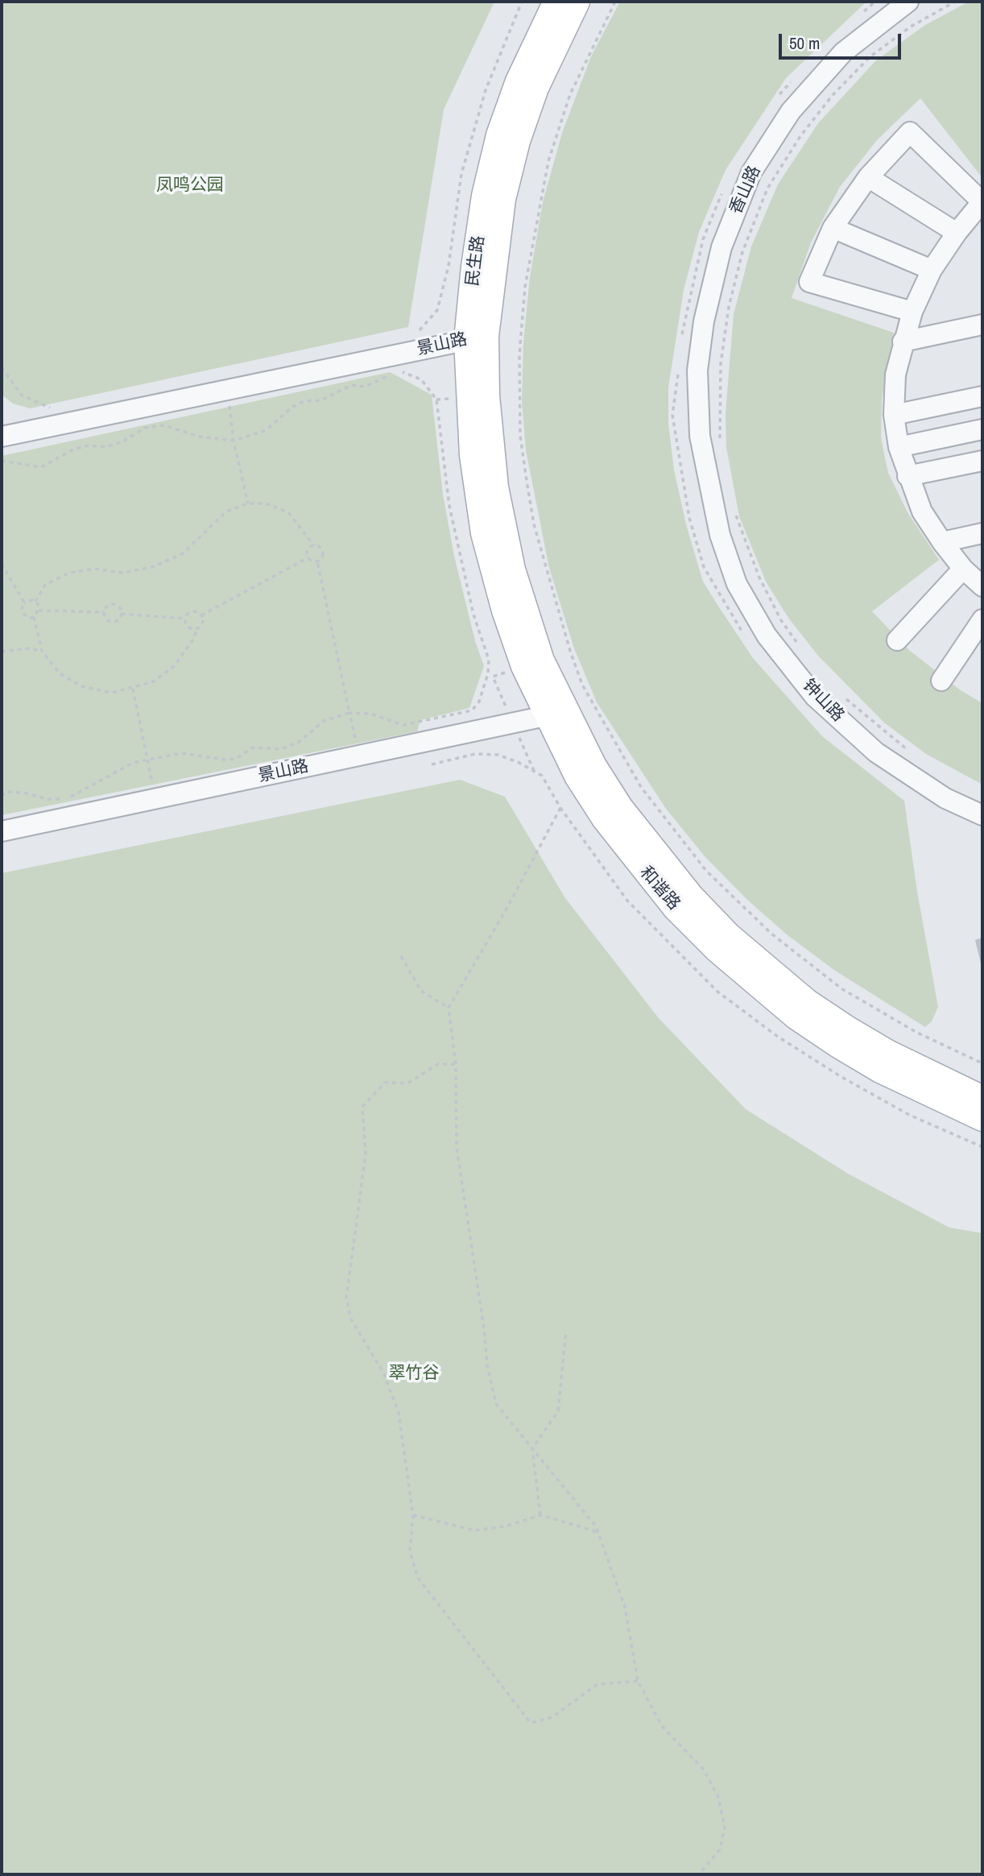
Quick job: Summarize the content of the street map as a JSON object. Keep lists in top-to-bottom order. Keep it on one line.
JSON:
{"streets":{"main road":["民生路","和谐路"],"street":["香山路","景山路","钟山路"]},"crossings":[["香山路","钟山路"],["民生路","景山路"],["民生路","和谐路"],["景山路","和谐路"]],"parks":["凤鸣公园","翠竹谷"],"scale_bar":"50 m"}
